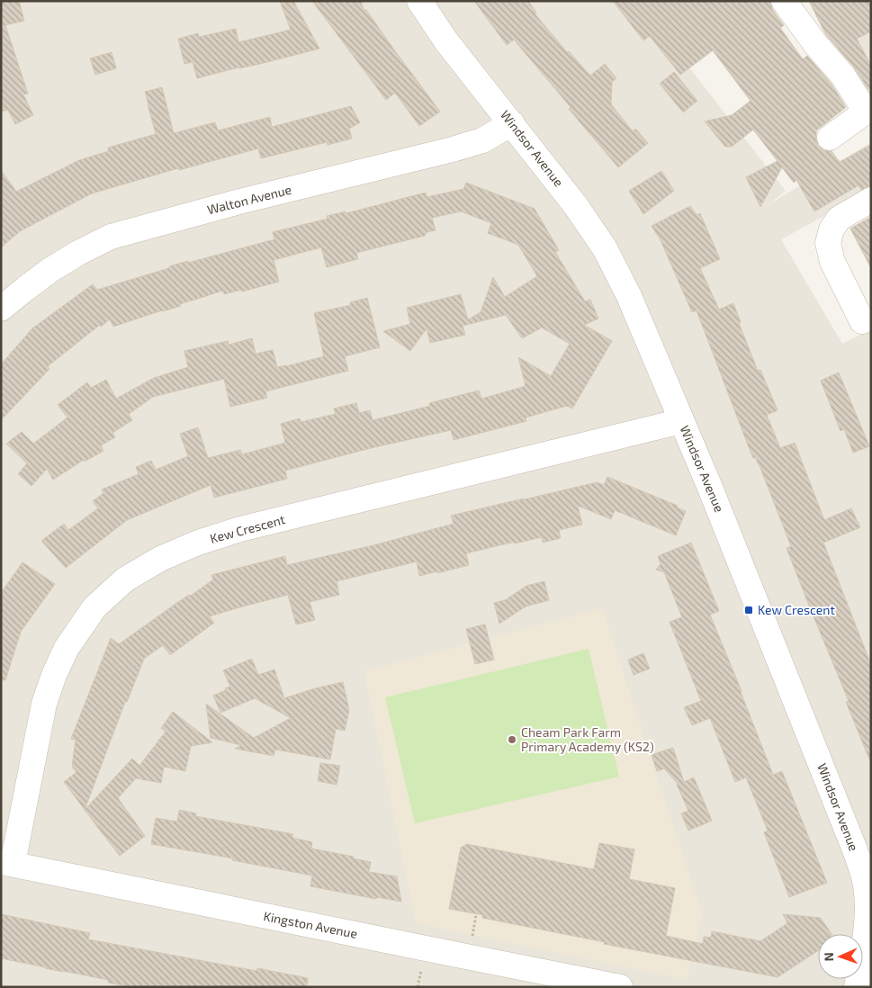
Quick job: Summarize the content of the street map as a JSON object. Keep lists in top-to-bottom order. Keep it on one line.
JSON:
{"streets":{"street":["Windsor Avenue","Walton Avenue","Kew Crescent","Kingston Avenue"]},"crossings":[["Windsor Avenue","Walton Avenue"],["Windsor Avenue","Kew Crescent"],["Kew Crescent","Kingston Avenue"]],"places":{"transit":["Kew Crescent"],"other":["Cheam Park Farm Primary Academy (KS2)"]},"north":"left"}
